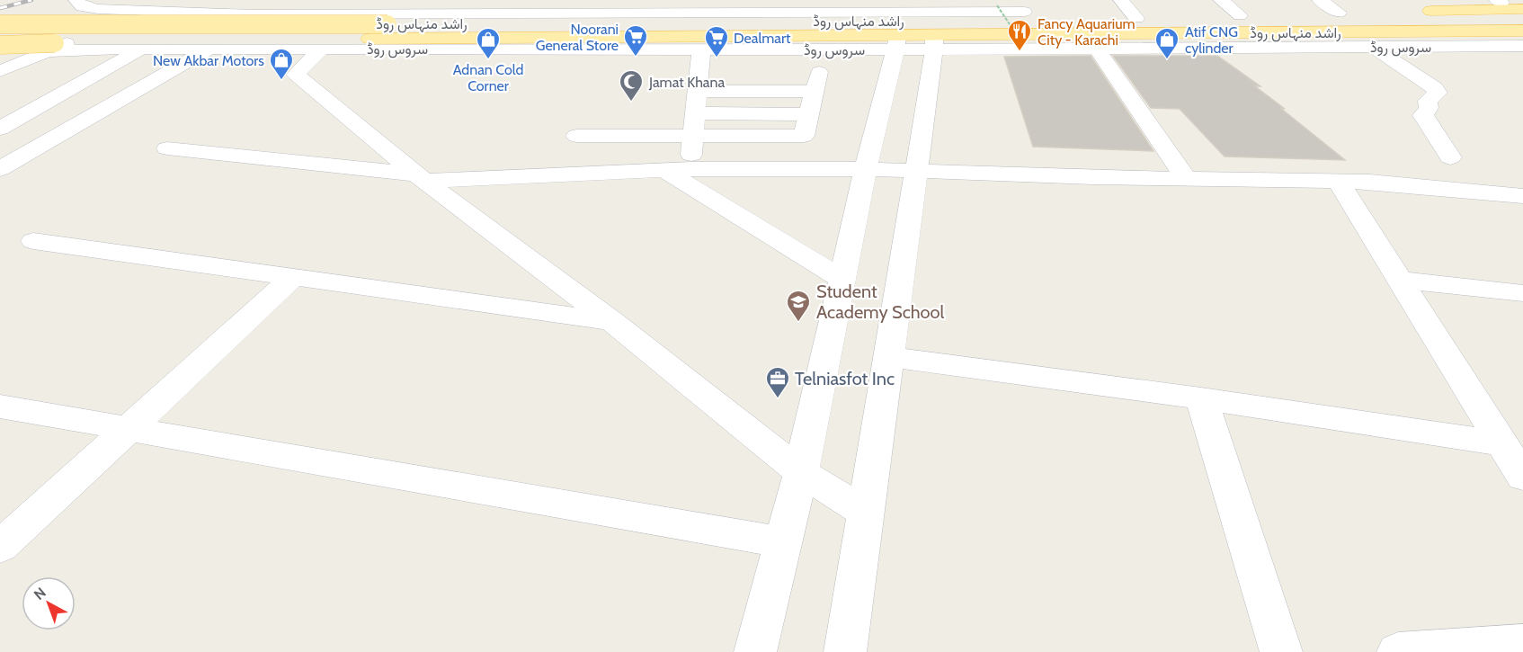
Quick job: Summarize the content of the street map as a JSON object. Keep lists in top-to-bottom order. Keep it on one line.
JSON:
{"streets":{"main road":["راشد منہاس روڈ"],"street":["سروس روڈ"]},"crossings":[["راشد منہاس روڈ","سروس روڈ"]],"places":{"restaurant":["Fancy Aquarium City - Karachi"],"supermarket":["Noorani General Store","Dealmart"],"shop":["Adnan Cold Corner","Atif CNG cylinder","New Akbar Motors"],"mosque":["Jamat Khana"],"school or university":["Student Academy School"],"office":["Telniasfot Inc"]},"north":"top left"}
